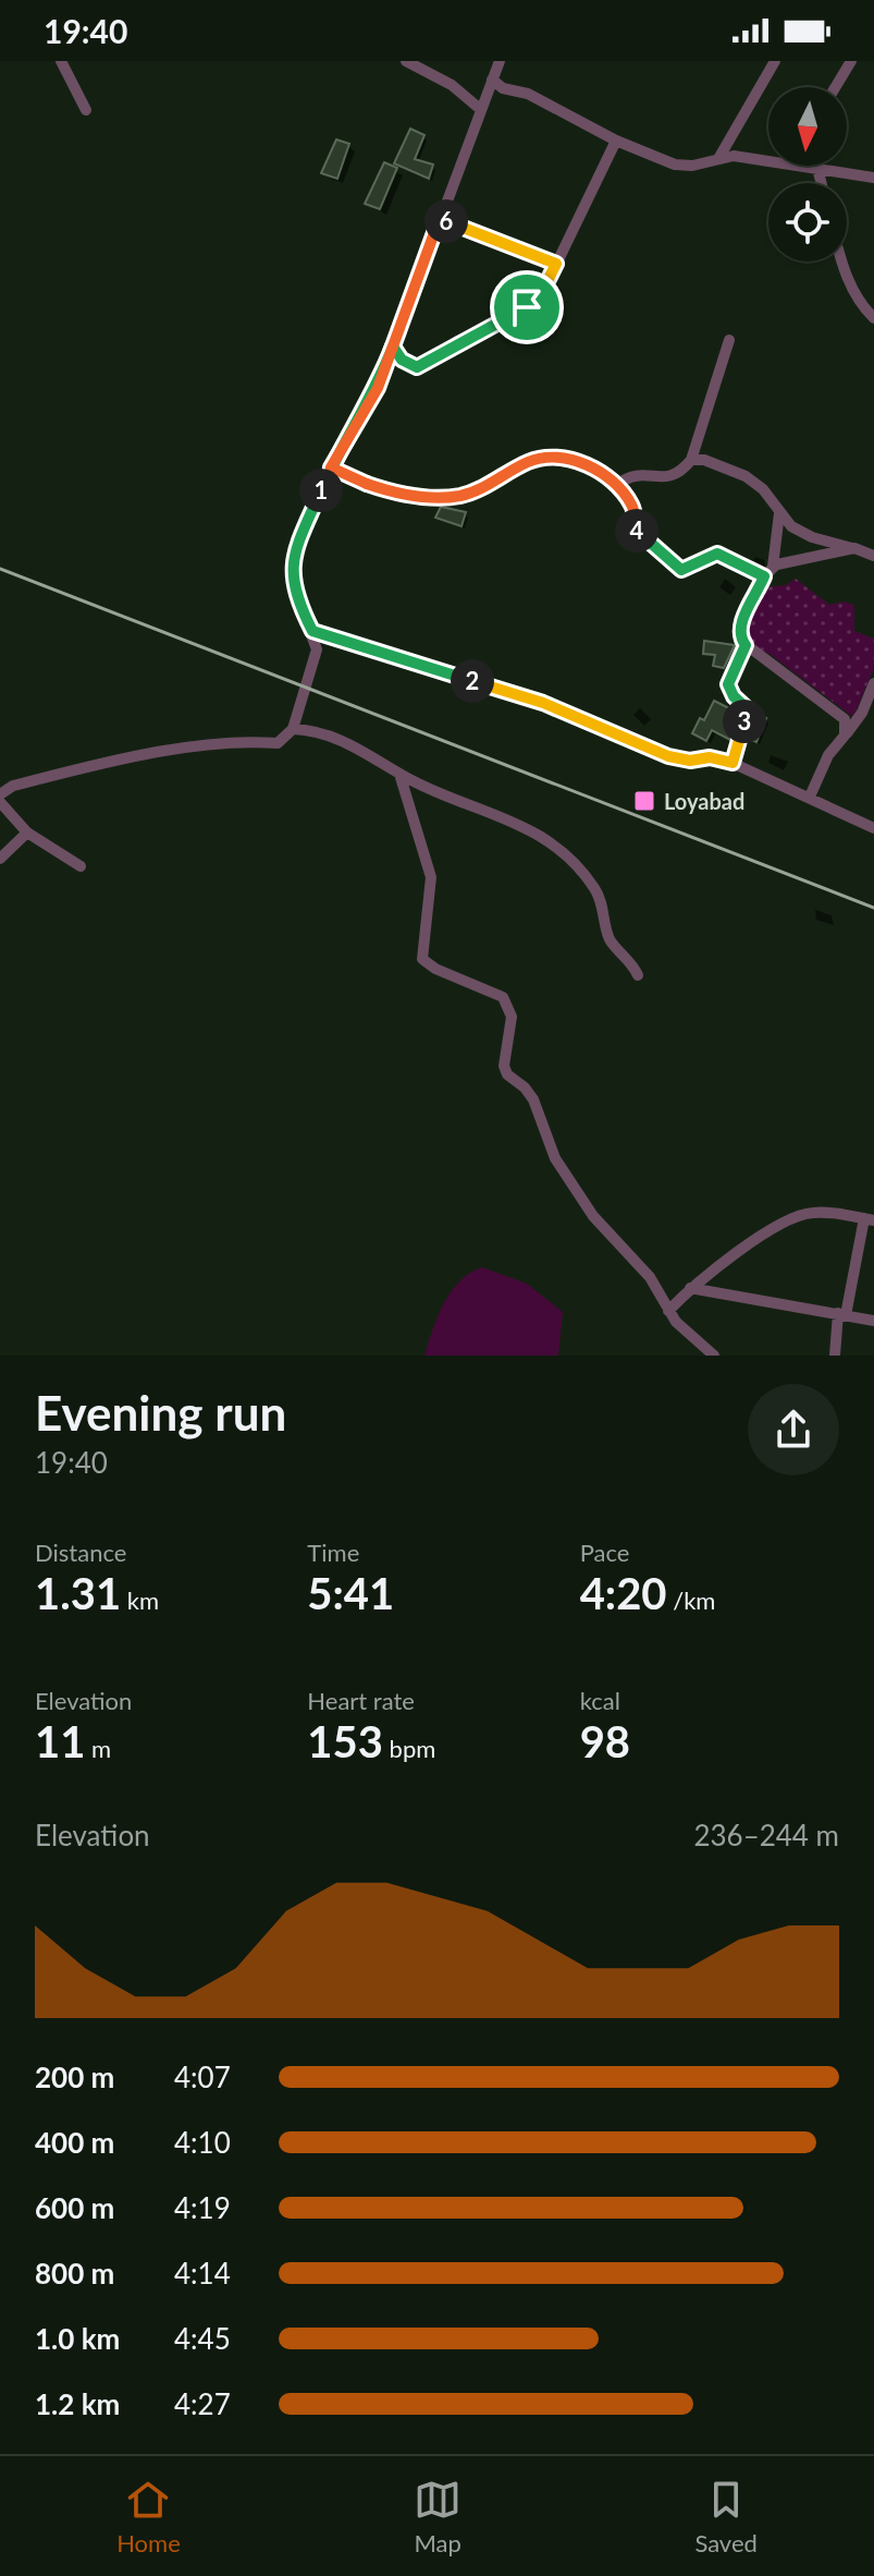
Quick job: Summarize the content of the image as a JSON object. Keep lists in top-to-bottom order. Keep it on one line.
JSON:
{"places":{"transit":["Loyabad"]},"north":"bottom","page":{"status":"19:40","pins":["6","1","4","2","3"],"heading":["Evening run","19:40"],"stats":[["Distance","1.31 km"],["Time","5:41"],["Pace","4:20 /km"],["Elevation","11 m"],["Heart rate","153 bpm"],["kcal","98"]],"chart":["Elevation","236–244 m"],"list":[{"name":"200 m","note":"4:07"},{"name":"400 m","note":"4:10"},{"name":"600 m","note":"4:19"},{"name":"800 m","note":"4:14"},{"name":"1.0 km","note":"4:45"},{"name":"1.2 km","note":"4:27"}],"tabs":["Home","Map","Saved"]}}
